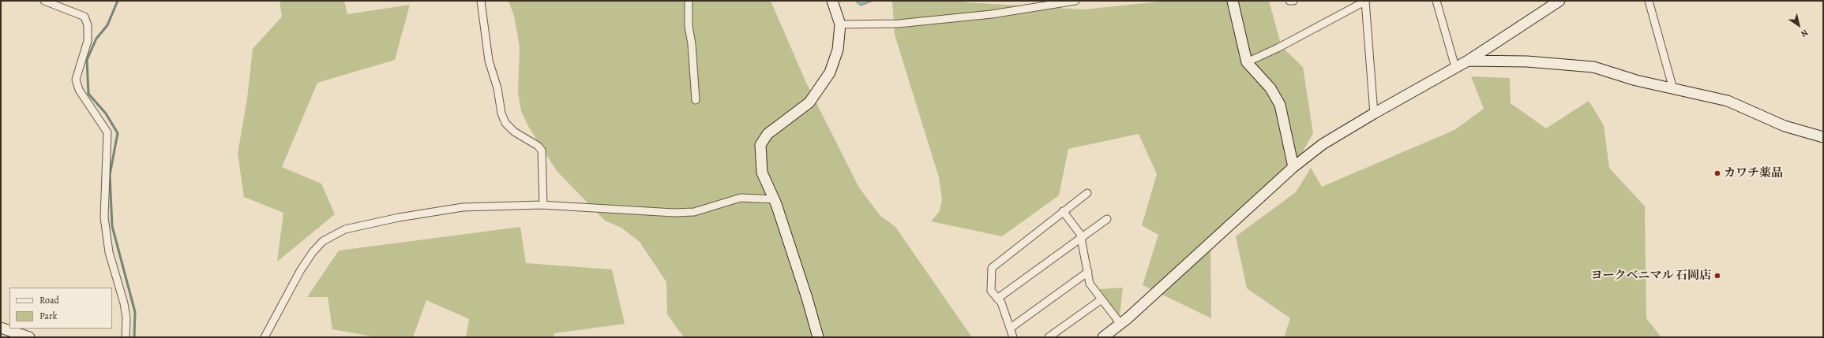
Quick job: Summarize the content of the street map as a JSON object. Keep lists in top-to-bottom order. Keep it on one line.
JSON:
{"places":["カワチ薬品","ヨークベニマル 石岡店"],"legend":["Road","Park"],"north":"bottom right"}
